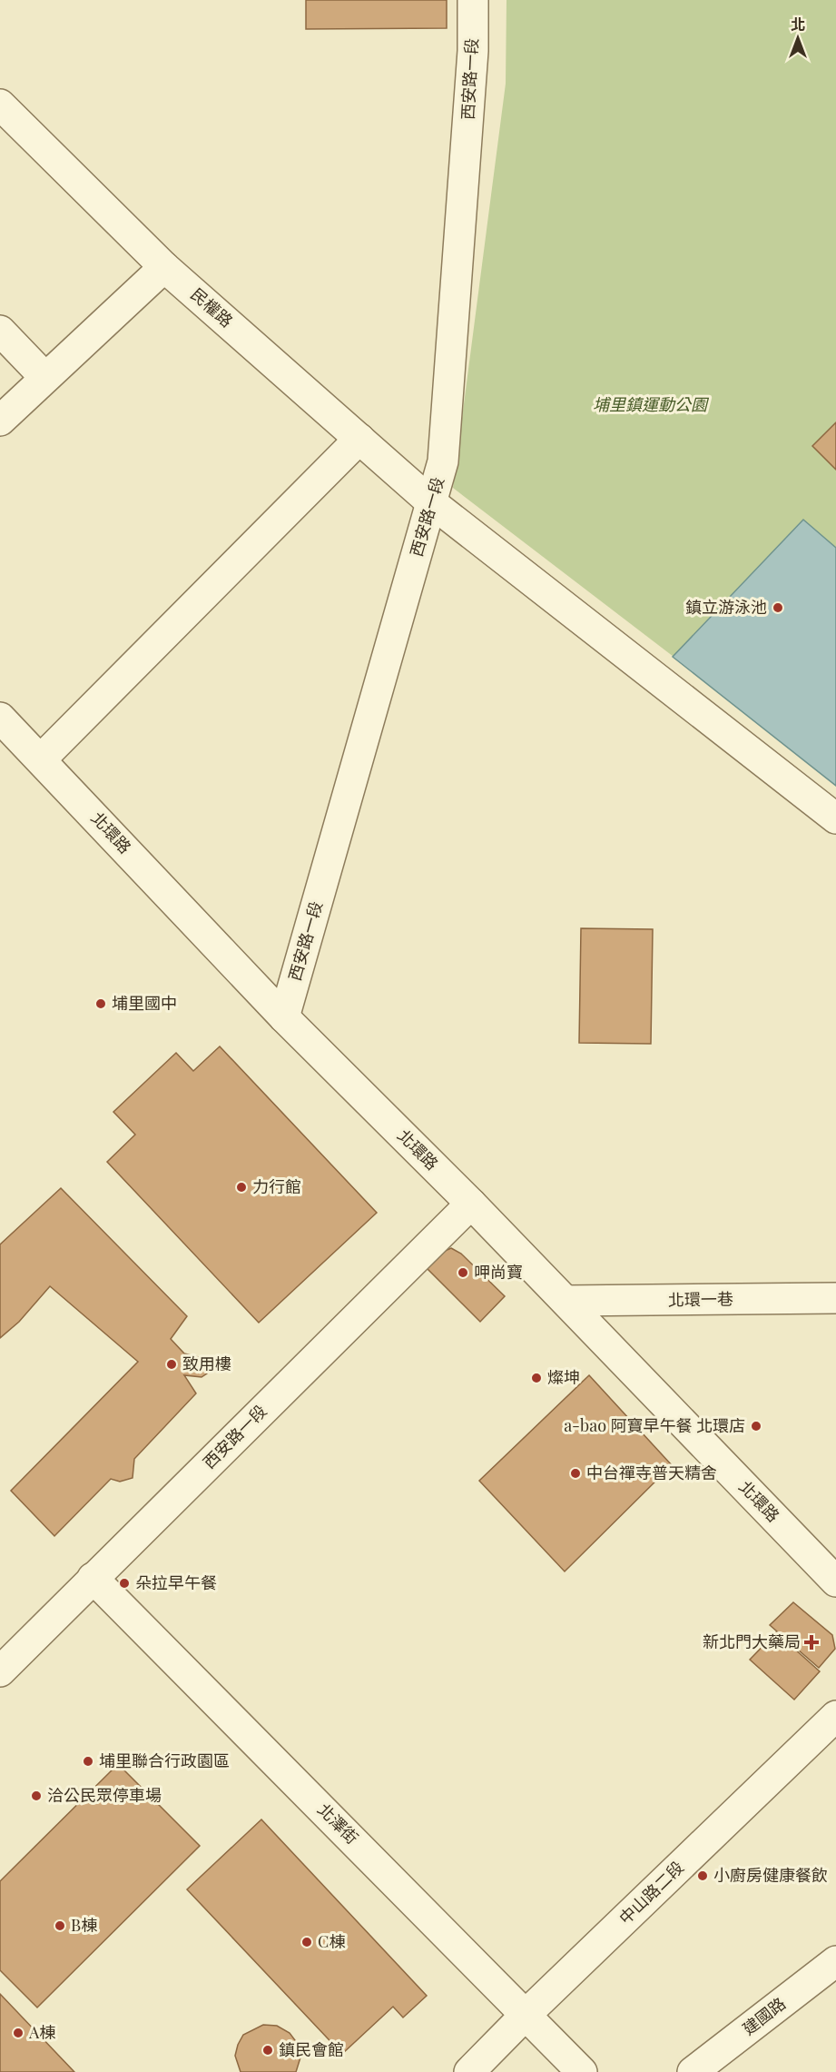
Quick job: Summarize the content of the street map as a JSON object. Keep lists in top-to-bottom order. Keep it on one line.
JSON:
{"streets":{"street":["西安路一段","民權路","北環路","北環一巷","北澤街","中山路二段","建國路"]},"crossings":[["西安路一段","民權路"],["西安路一段","北環路"],["西安路一段","北澤街"],["北環路","北環一巷"],["北澤街","中山路二段"]],"parks":["埔里鎮運動公園"],"places":{"other":["鎮立游泳池","埔里國中","力行館","呷尚寶","致用樓","燦坤","a-bao 阿寶早午餐 北環店","中台禪寺普天精舍","朵拉早午餐","埔里聯合行政園區","洽公民眾停車場","小廚房健康餐飲","B棟","C棟","A棟","鎮民會館"],"health":["新北門大藥局"]},"north":"top"}
